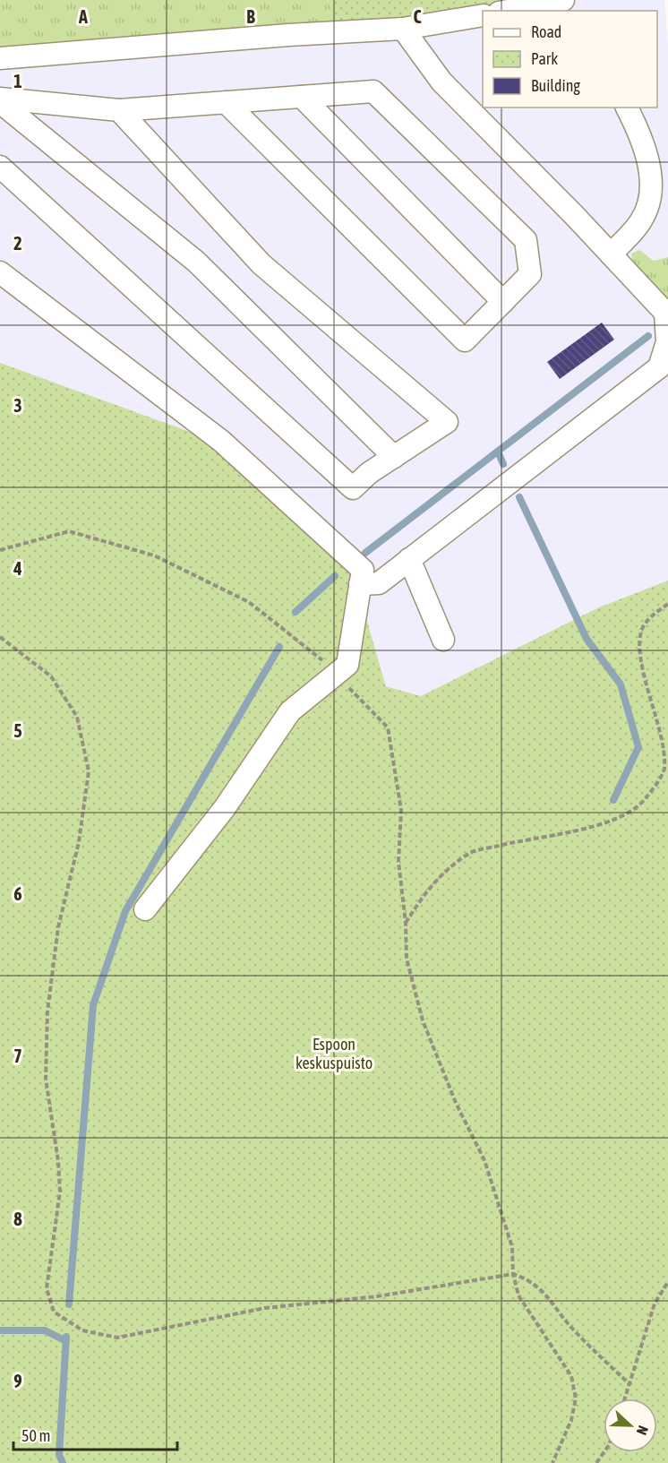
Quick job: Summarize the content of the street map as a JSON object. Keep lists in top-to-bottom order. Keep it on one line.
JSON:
{"parks":["Espoon keskuspuisto"],"legend":["Road","Park","Building"],"scale_bar":"50 m","north":"right","grid":{"columns":["A","B","C"],"rows":["1","2","3","4","5","6","7","8","9"]}}
